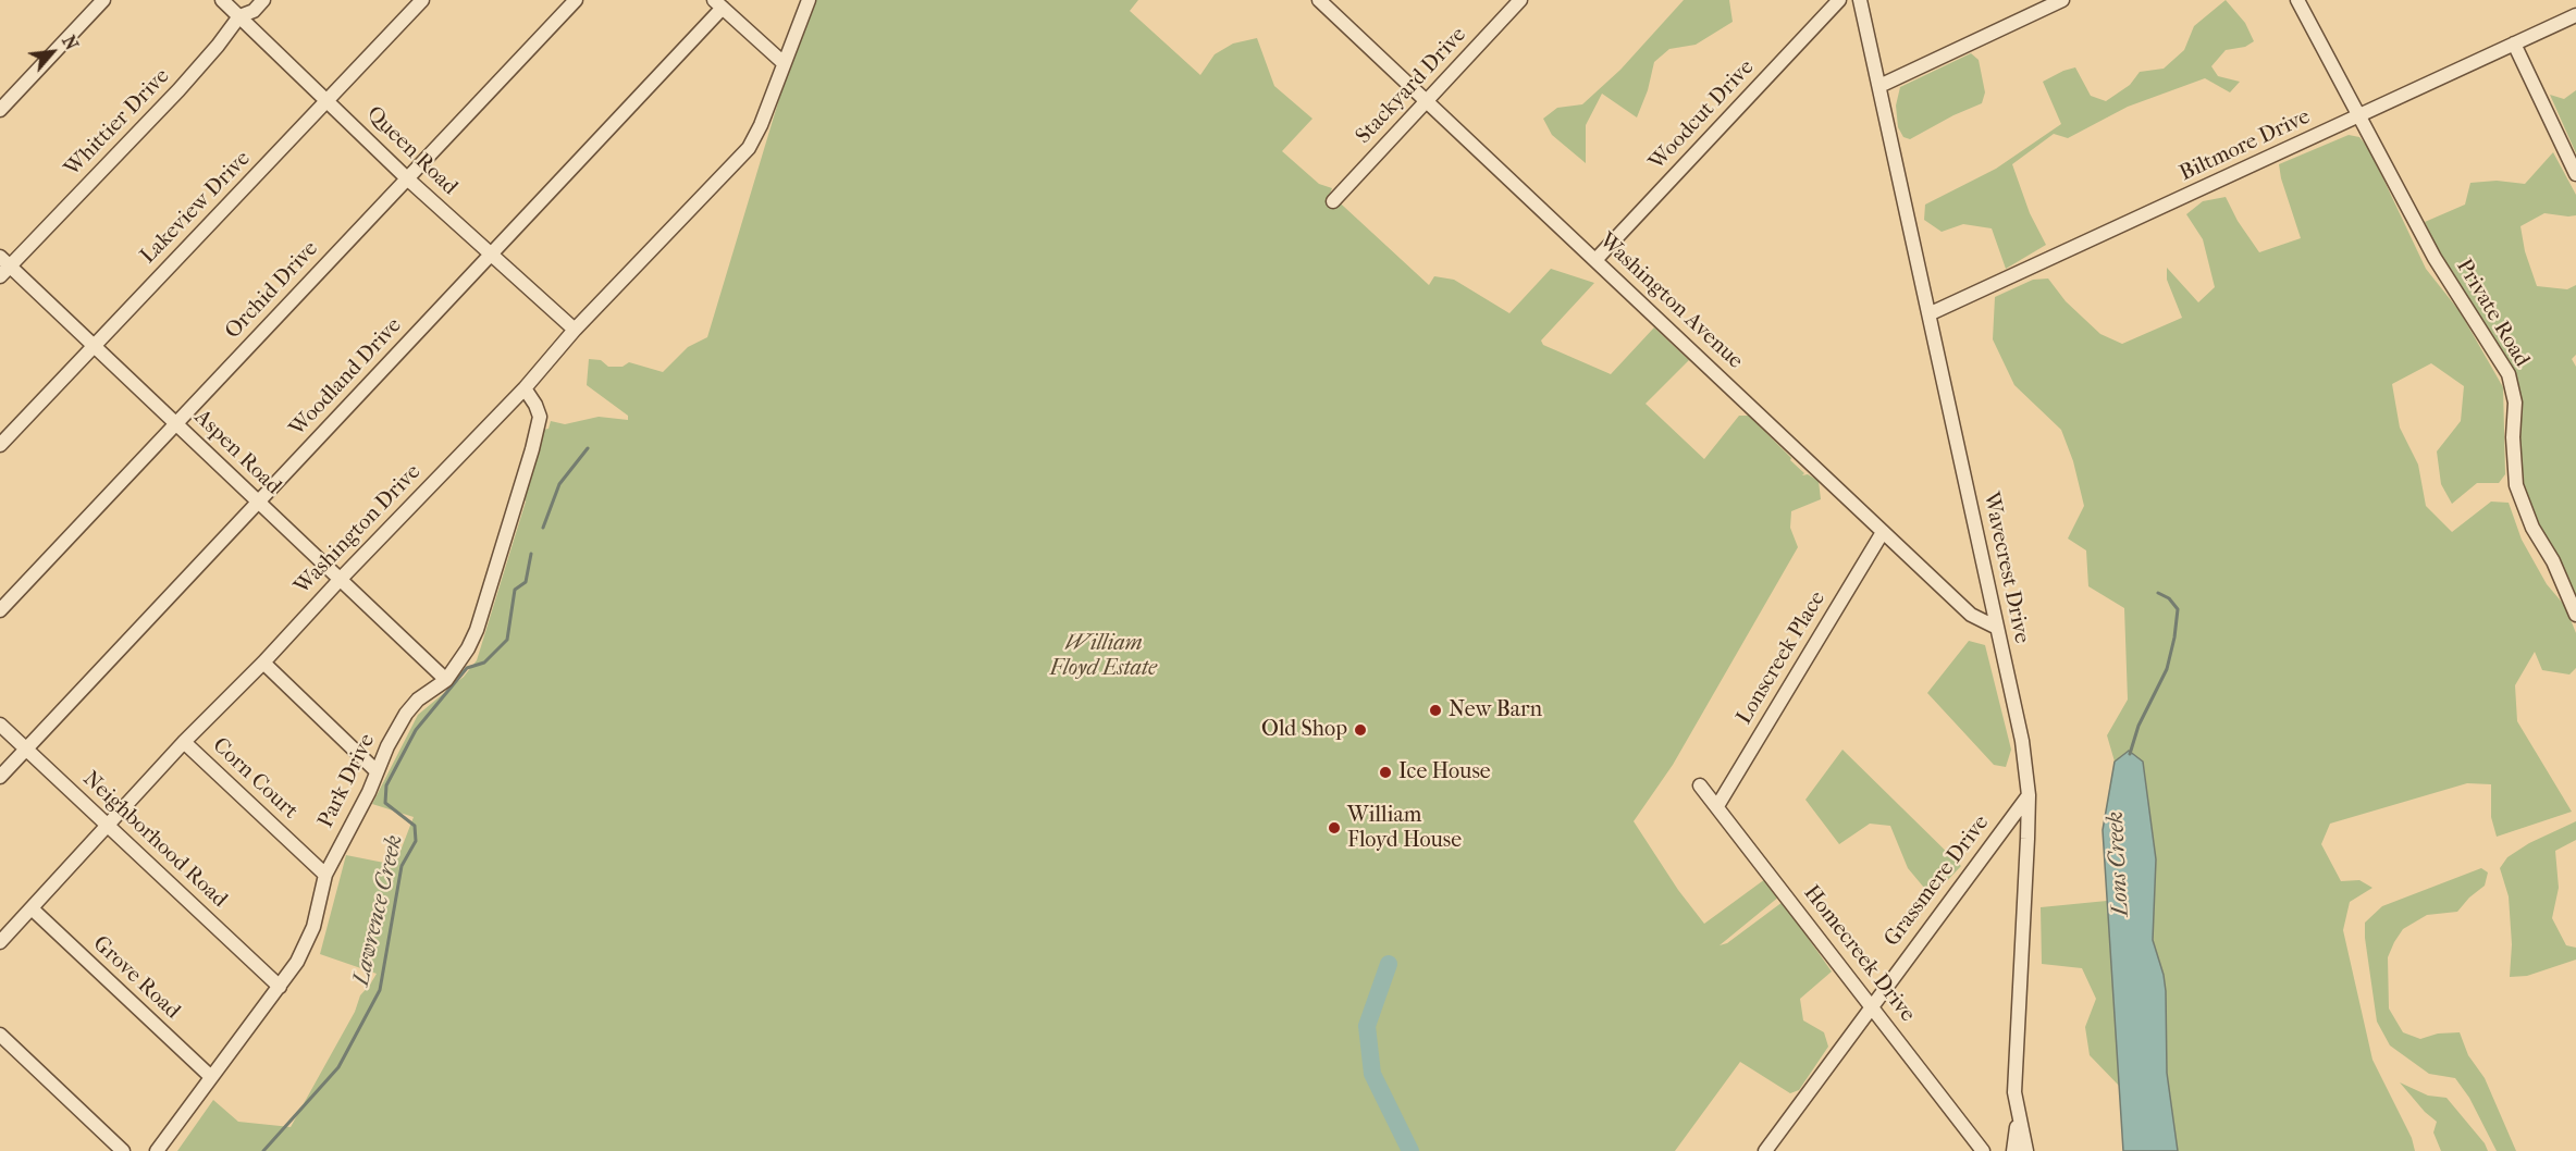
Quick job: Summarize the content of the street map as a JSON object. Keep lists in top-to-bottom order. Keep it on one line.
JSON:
{"streets":{"street":["Stackyard Drive","Woodcut Drive","Whittier Drive","Biltmore Drive","Queen Road","Lakeview Drive","Orchid Drive","Washington Avenue","Private Road","Woodland Drive","Aspen Road","Washington Drive","Wavecrest Drive","Lonscreek Place","Corn Court","Park Drive","Neighborhood Road","Grassmere Drive","Homecreek Drive","Grove Road"]},"crossings":[["Stackyard Drive","Washington Avenue"],["Woodcut Drive","Washington Avenue"],["Whittier Drive","Queen Road"],["Whittier Drive","Aspen Road"],["Biltmore Drive","Private Road"],["Biltmore Drive","Wavecrest Drive"],["Queen Road","Lakeview Drive"],["Queen Road","Orchid Drive"],["Queen Road","Woodland Drive"],["Queen Road","Washington Drive"],["Lakeview Drive","Aspen Road"],["Orchid Drive","Aspen Road"],["Washington Avenue","Wavecrest Drive"],["Washington Avenue","Lonscreek Place"],["Woodland Drive","Aspen Road"],["Woodland Drive","Neighborhood Road"],["Aspen Road","Washington Drive"],["Aspen Road","Park Drive"],["Washington Drive","Corn Court"],["Washington Drive","Park Drive"],["Washington Drive","Neighborhood Road"],["Washington Drive","Grove Road"],["Wavecrest Drive","Grassmere Drive"],["Lonscreek Place","Homecreek Drive"],["Corn Court","Park Drive"],["Park Drive","Neighborhood Road"],["Park Drive","Grove Road"],["Grassmere Drive","Homecreek Drive"]],"water":["Lons Creek","Lawrence Creek"],"parks":["William Floyd Estate"],"places":["New Barn","Old Shop","Ice House","William Floyd House"],"north":"top right"}
